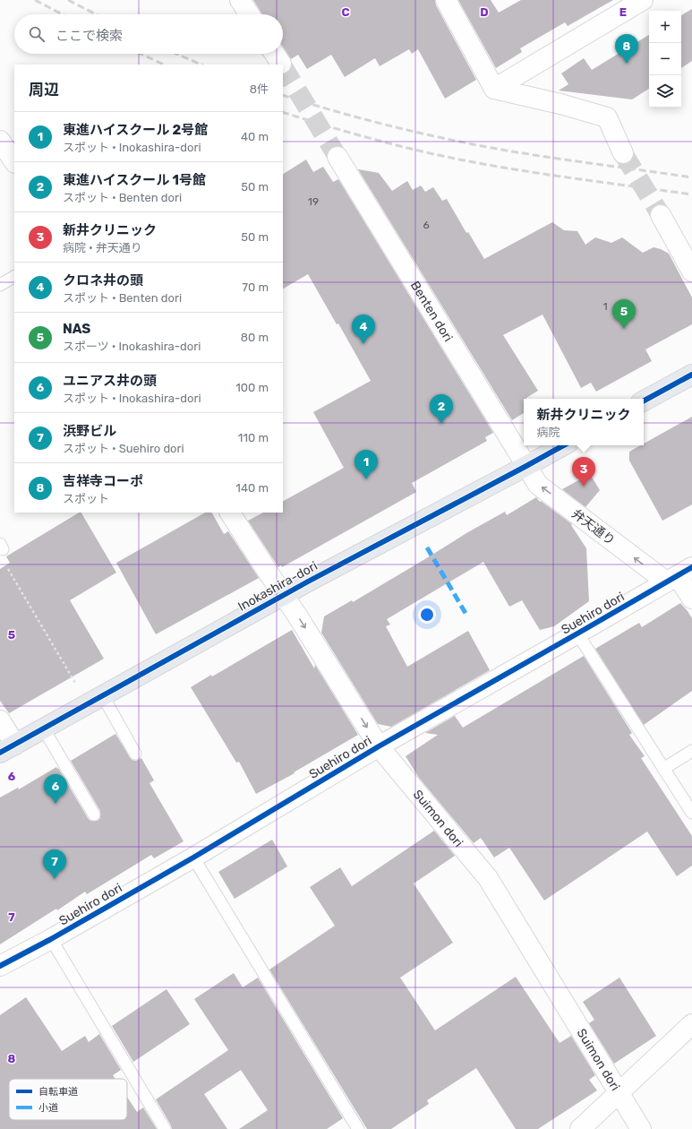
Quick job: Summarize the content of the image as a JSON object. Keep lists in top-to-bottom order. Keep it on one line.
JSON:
{"streets":{"main road":["Inokashira-dori"],"street":["Benten dori","弁天通り","Suehiro dori","Suimon dori"]},"crossings":[["Benten dori","弁天通り"],["Benten dori","Inokashira-dori"],["弁天通り","Inokashira-dori"],["弁天通り","Suehiro dori"],["Inokashira-dori","Suimon dori"],["Suehiro dori","Suimon dori"]],"one_way":["弁天通り"],"house_numbers":["19","6","1"],"legend":["自転車道","小道"],"page":{"map_buttons":["+","−"],"search":"ここで検索","pins":["8","5","4","2","1","3","6","7"],"heading":["周辺","8件"],"list":[{"mark":"1","name":"東進ハイスクール 2号館","note":"スポット · Inokashira-dori","value":"40 m"},{"mark":"2","name":"東進ハイスクール 1号館","note":"スポット · Benten dori","value":"50 m"},{"mark":"3","name":"新井クリニック","note":"病院 · 弁天通り","value":"50 m"},{"mark":"4","name":"クロネ井の頭","note":"スポット · Benten dori","value":"70 m"},{"mark":"5","name":"NAS","note":"スポーツ · Inokashira-dori","value":"80 m"},{"mark":"6","name":"ユニアス井の頭","note":"スポット · Inokashira-dori","value":"100 m"},{"mark":"7","name":"浜野ビル","note":"スポット · Suehiro dori","value":"110 m"},{"mark":"8","name":"吉祥寺コーポ","note":"スポット","value":"140 m"}],"popup":["新井クリニック","病院"]},"grid":{"columns":["C","D","E"],"rows":["5","6","7","8"]}}
